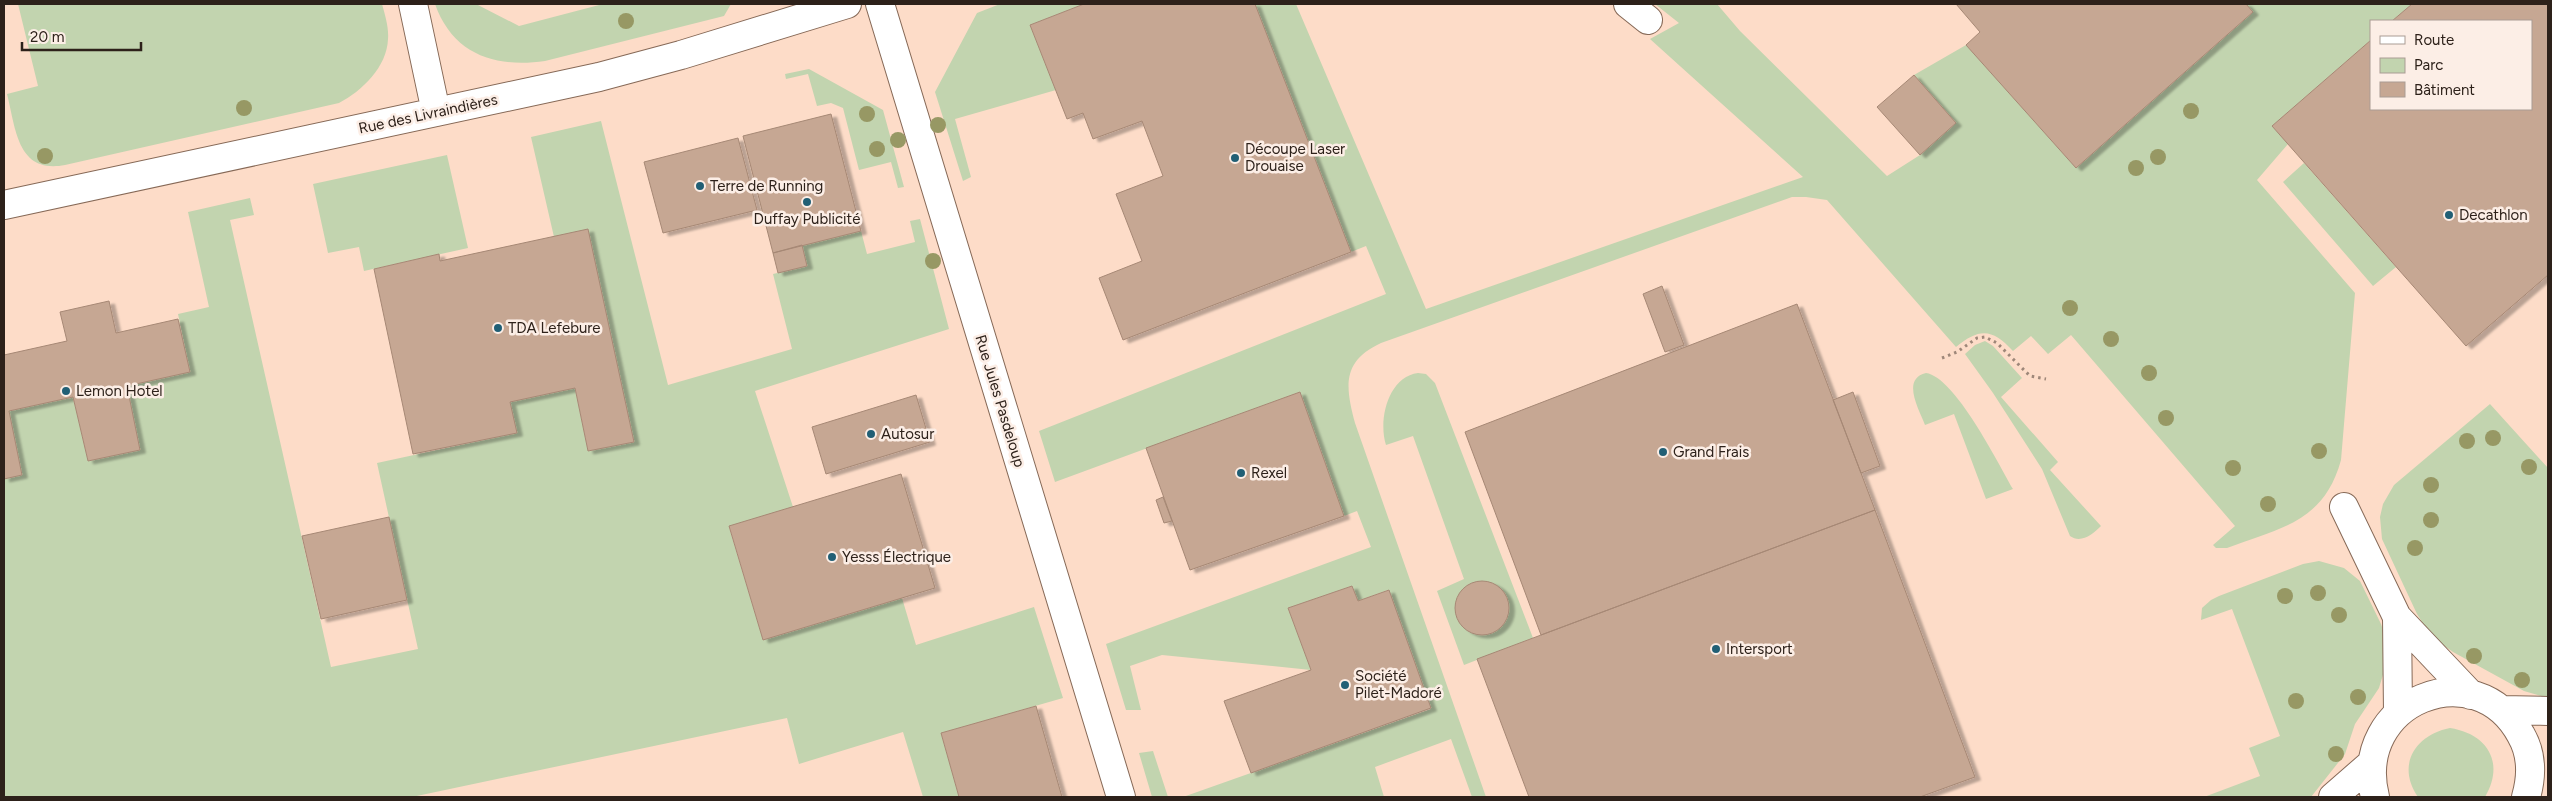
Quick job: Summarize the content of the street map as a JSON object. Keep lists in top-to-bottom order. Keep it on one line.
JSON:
{"streets":{"street":["Rue des Livraindières","Rue Jules Pasdeloup"]},"places":["Découpe Laser Drouaise","Terre de Running","Duffay Publicité","Decathlon","TDA Lefebure","Lemon Hotel","Autosur","Grand Frais","Rexel","Yesss Électrique","Intersport","Société Pilet-Madoré"],"legend":["Route","Parc","Bâtiment"],"scale_bar":"20 m"}
